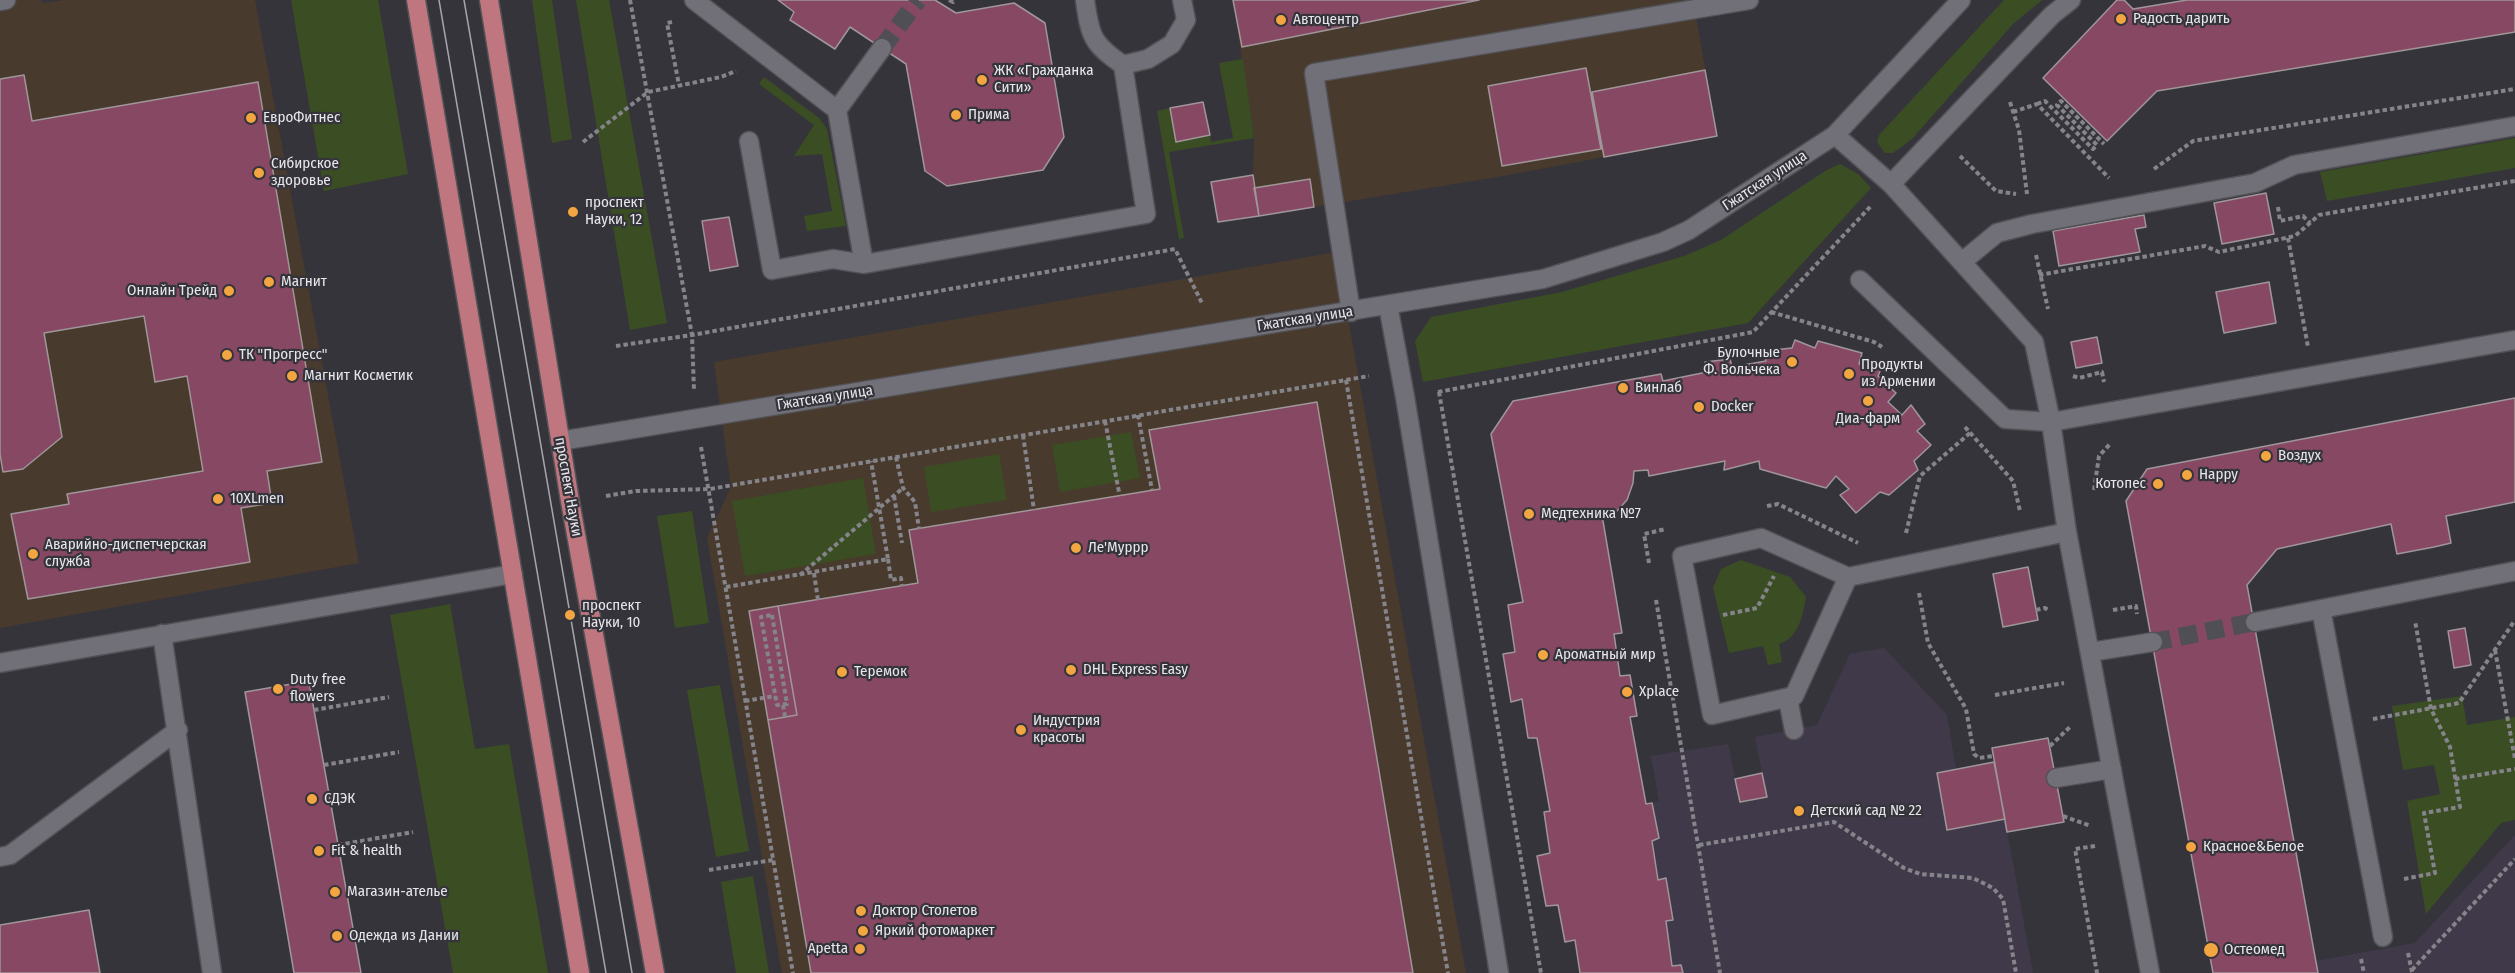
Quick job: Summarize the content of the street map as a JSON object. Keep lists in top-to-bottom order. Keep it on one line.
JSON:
{"streets":{"main road":["проспект Науки"],"street":["Гжатская улица"]},"crossings":[["Гжатская улица","проспект Науки"]],"places":["Радость дарить","Автоцентр","ЖК «Гражданка Сити»","Прима","ЕвроФитнес","Сибирское здоровье","проспект Науки, 12","Магнит","Онлайн Трейд","ТК \"Прогресс\"","Булочные Ф. Вольчека","Продукты из Армении","Магнит Косметик","Винлаб","Диа-фарм","Docker","Воздух","Happy","Котопес","10XLmen","Медтехника №7","Ле'Муррр","Аварийно-диспетчерская служба","проспект Науки, 10","Ароматный мир","DHL Express Easy","Теремок","Duty free flowers","Xplace","Индустрия красоты","СДЭК","Детский сад № 22","Красное&Белое","Fit & health","Магазин-ателье","Доктор Столетов","Яркий фотомаркет","Одежда из Дании","Apetta","Остеомед"]}
